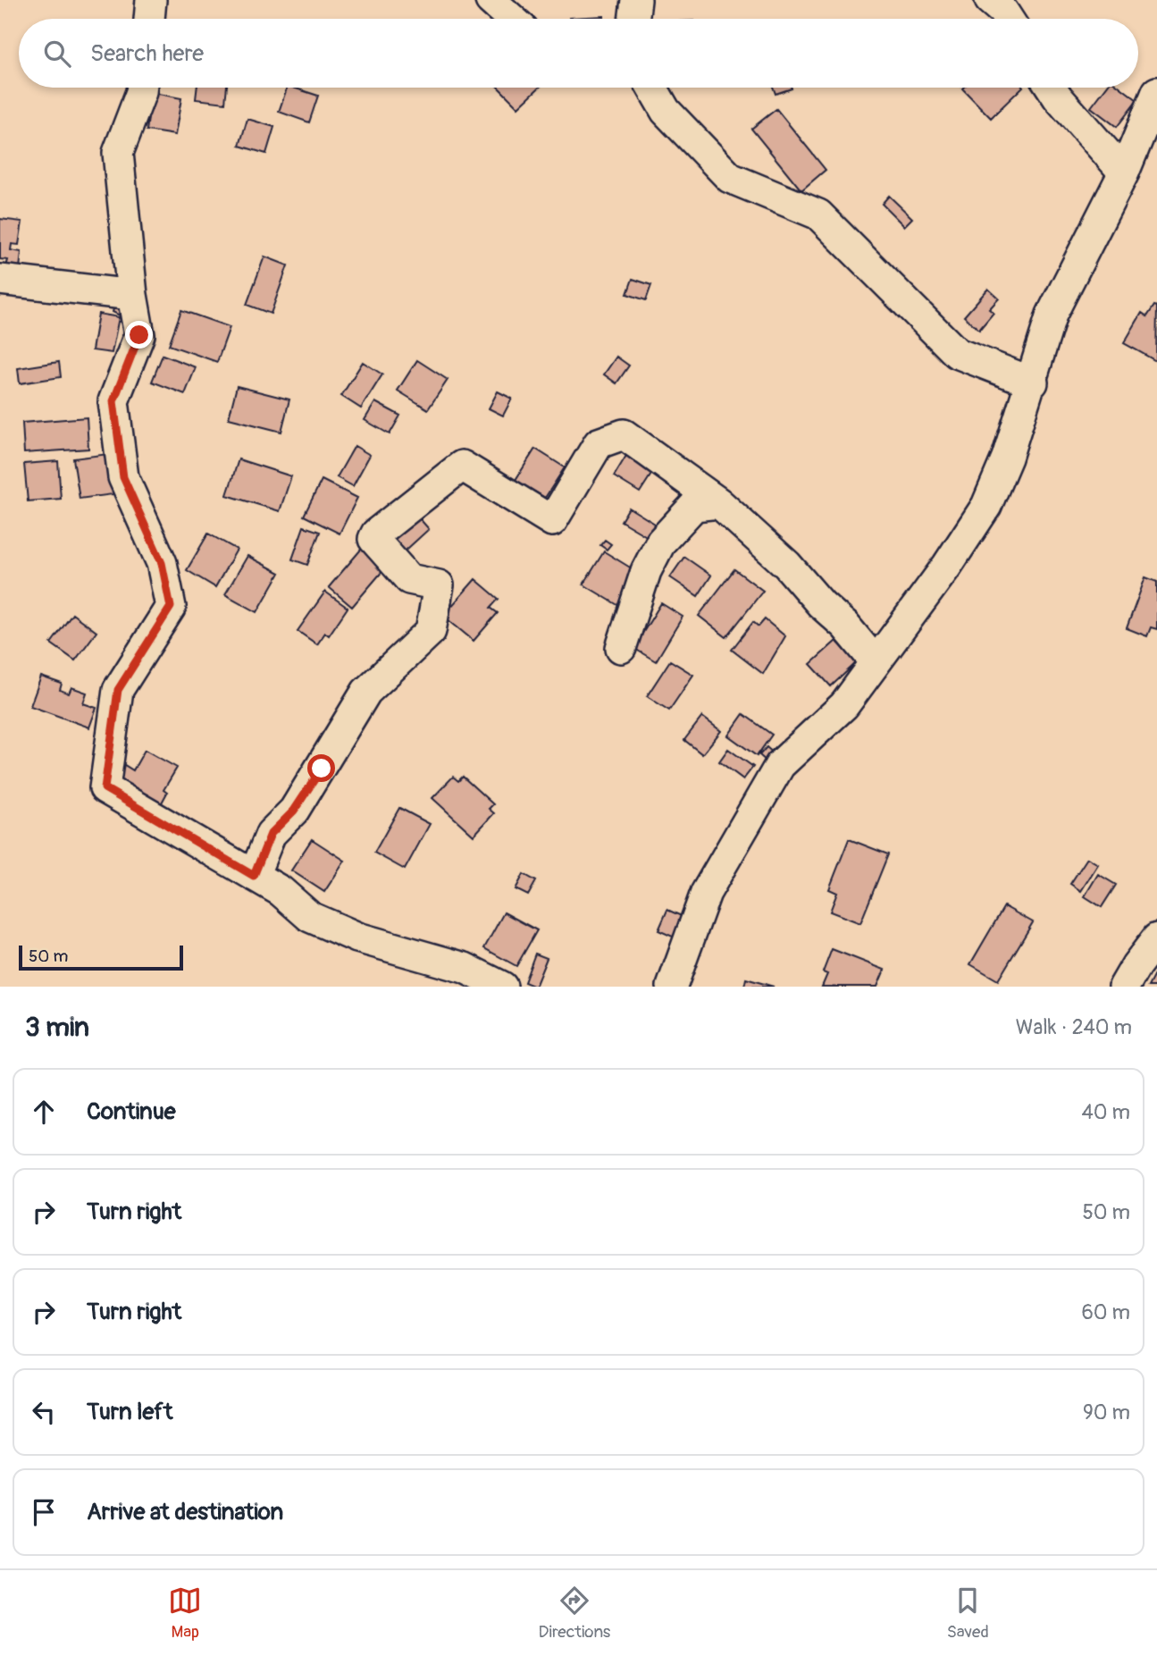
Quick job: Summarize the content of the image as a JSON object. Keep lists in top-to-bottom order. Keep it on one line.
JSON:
{"scale_bar":"50 m","page":{"search":"Search here","scale":"50 m","heading":["3 min","Walk · 240 m"],"list":[["Continue","40 m"],["Turn right","50 m"],["Turn right","60 m"],["Turn left","90 m"],"Arrive at destination"],"nav":["Map","Directions","Saved"]}}
